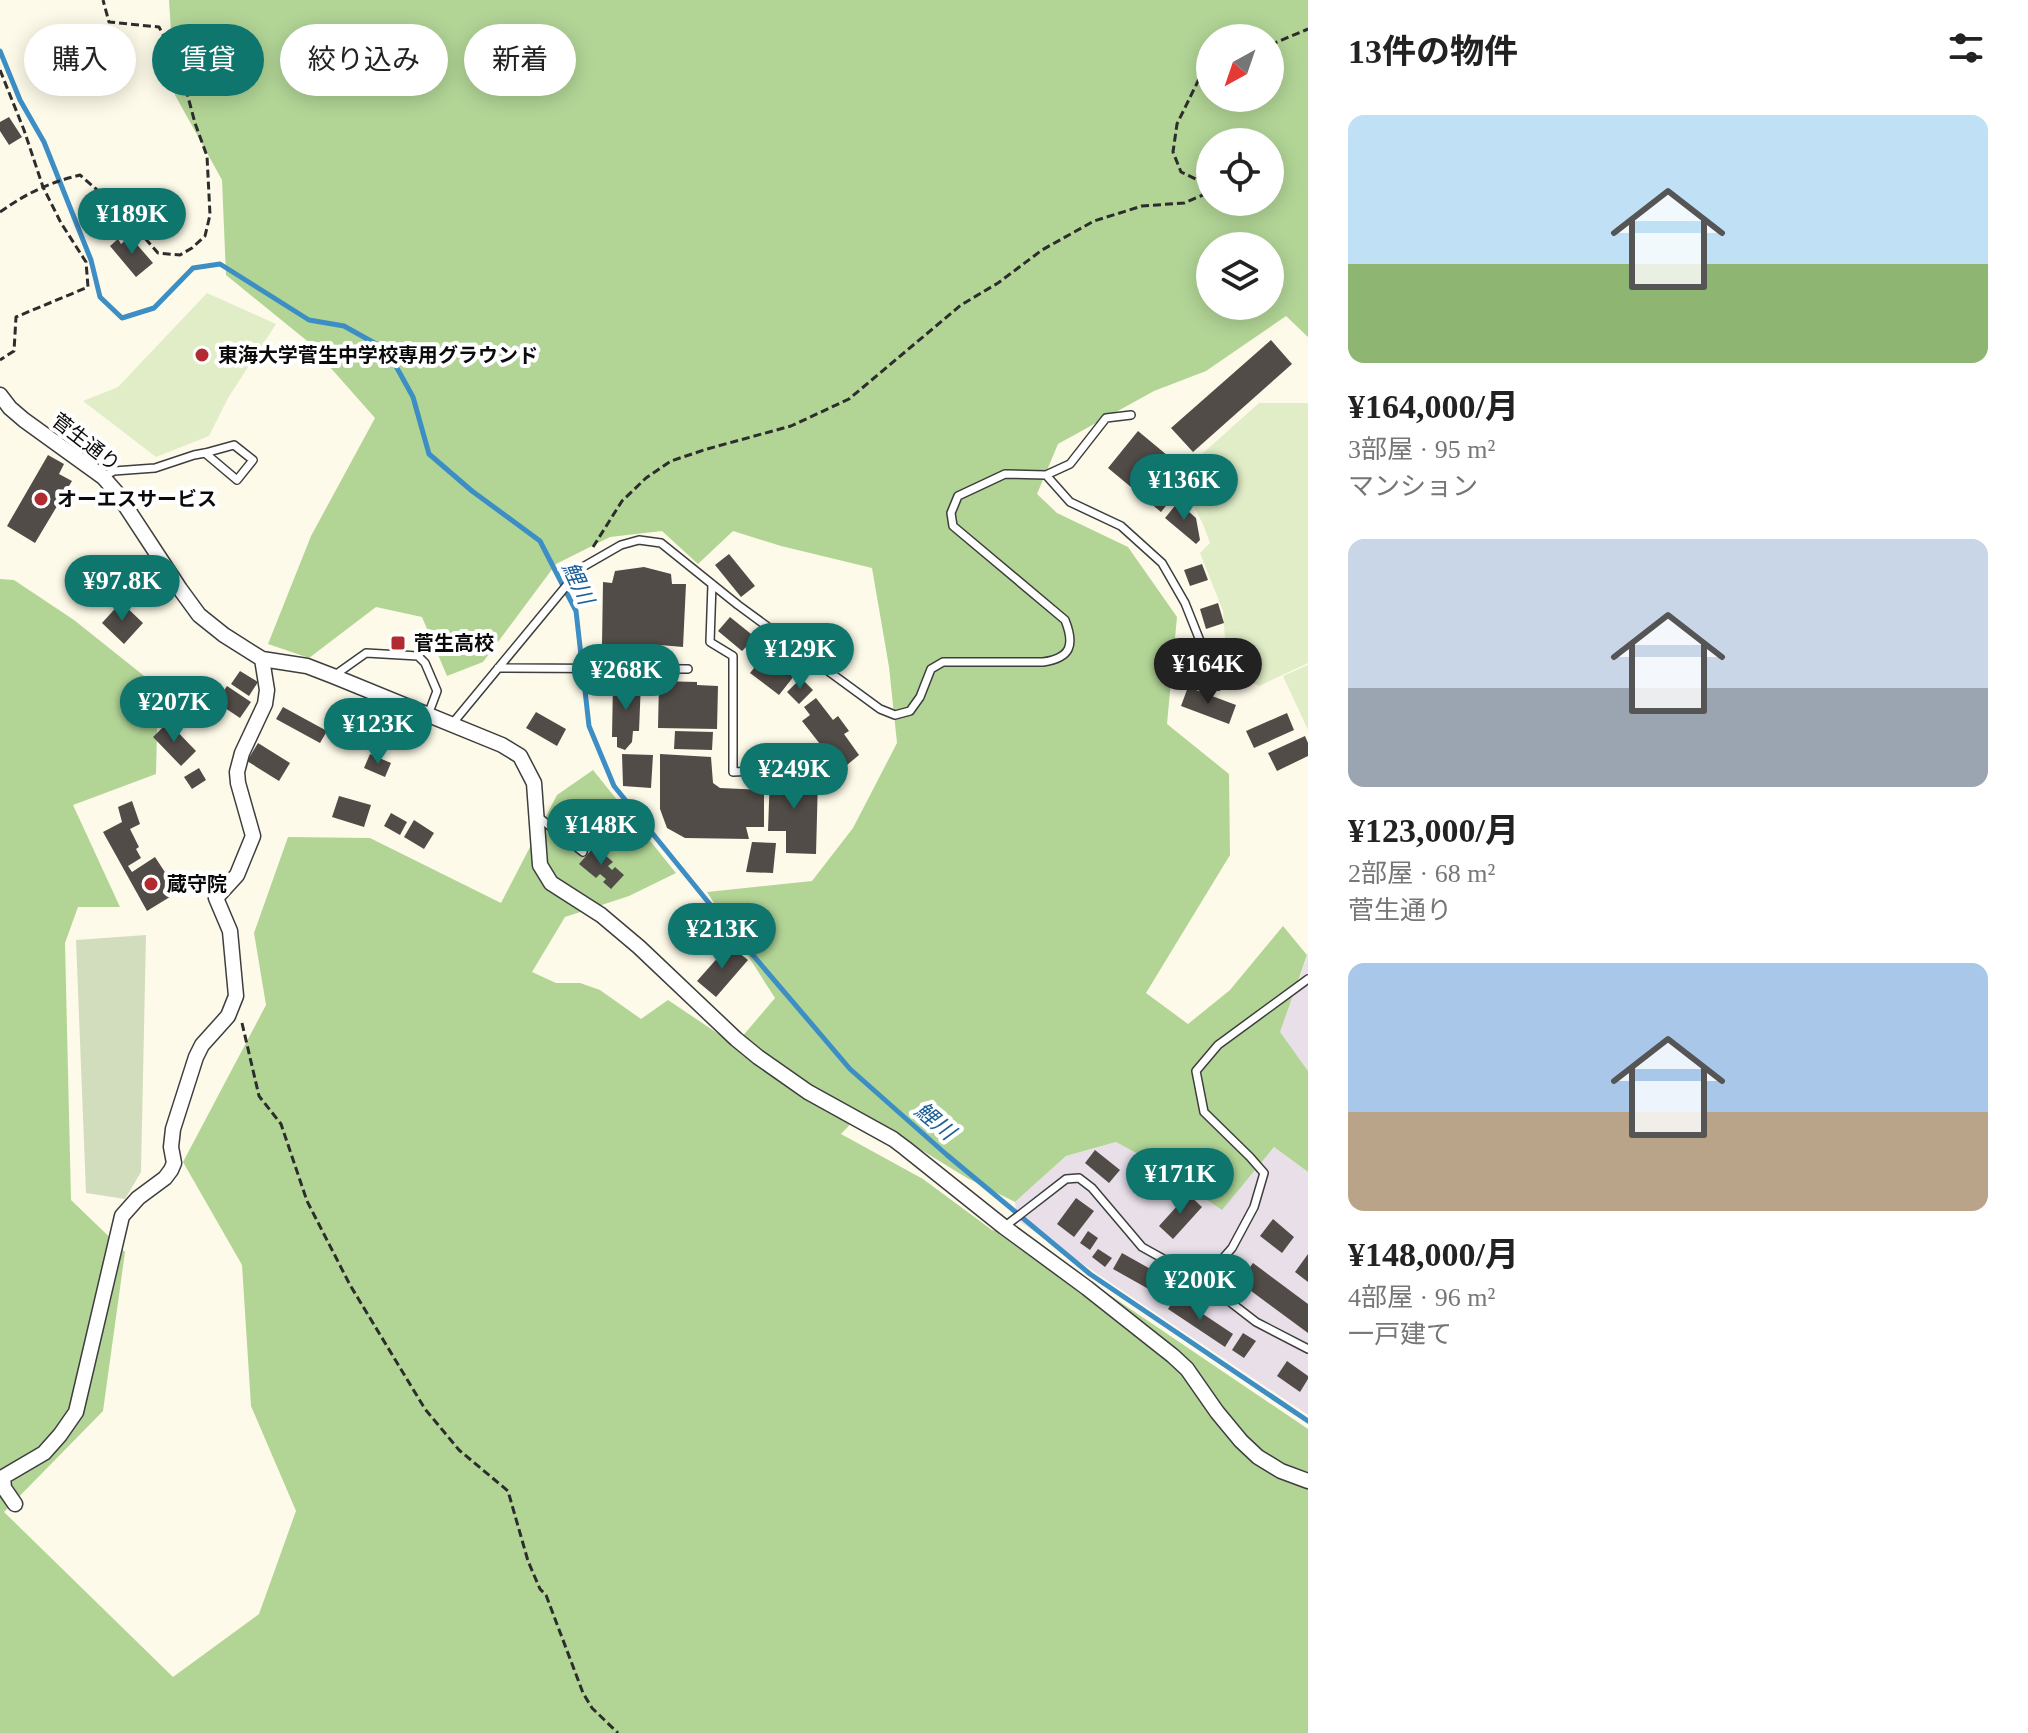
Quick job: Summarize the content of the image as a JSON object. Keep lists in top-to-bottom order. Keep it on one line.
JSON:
{"streets":{"street":["菅生通り"]},"water":["鯉川"],"places":{"other":["東海大学菅生中学校専用グラウンド","オーエスサービス","蔵守院"],"transit":["菅生高校"]},"north":"bottom left","page":{"heading":"13件の物件","chip":["購入","賃貸","絞り込み","新着"],"list":[{"name":"¥164,000/月","note":"3部屋 · 95 m² · マンション"},{"name":"¥123,000/月","note":"2部屋 · 68 m² · 菅生通り"},{"name":"¥148,000/月","note":"4部屋 · 96 m² · 一戸建て"}],"price":["¥189K","¥136K","¥97.8K","¥129K","¥164K","¥268K","¥207K","¥123K","¥249K","¥148K","¥213K","¥171K","¥200K"]}}
